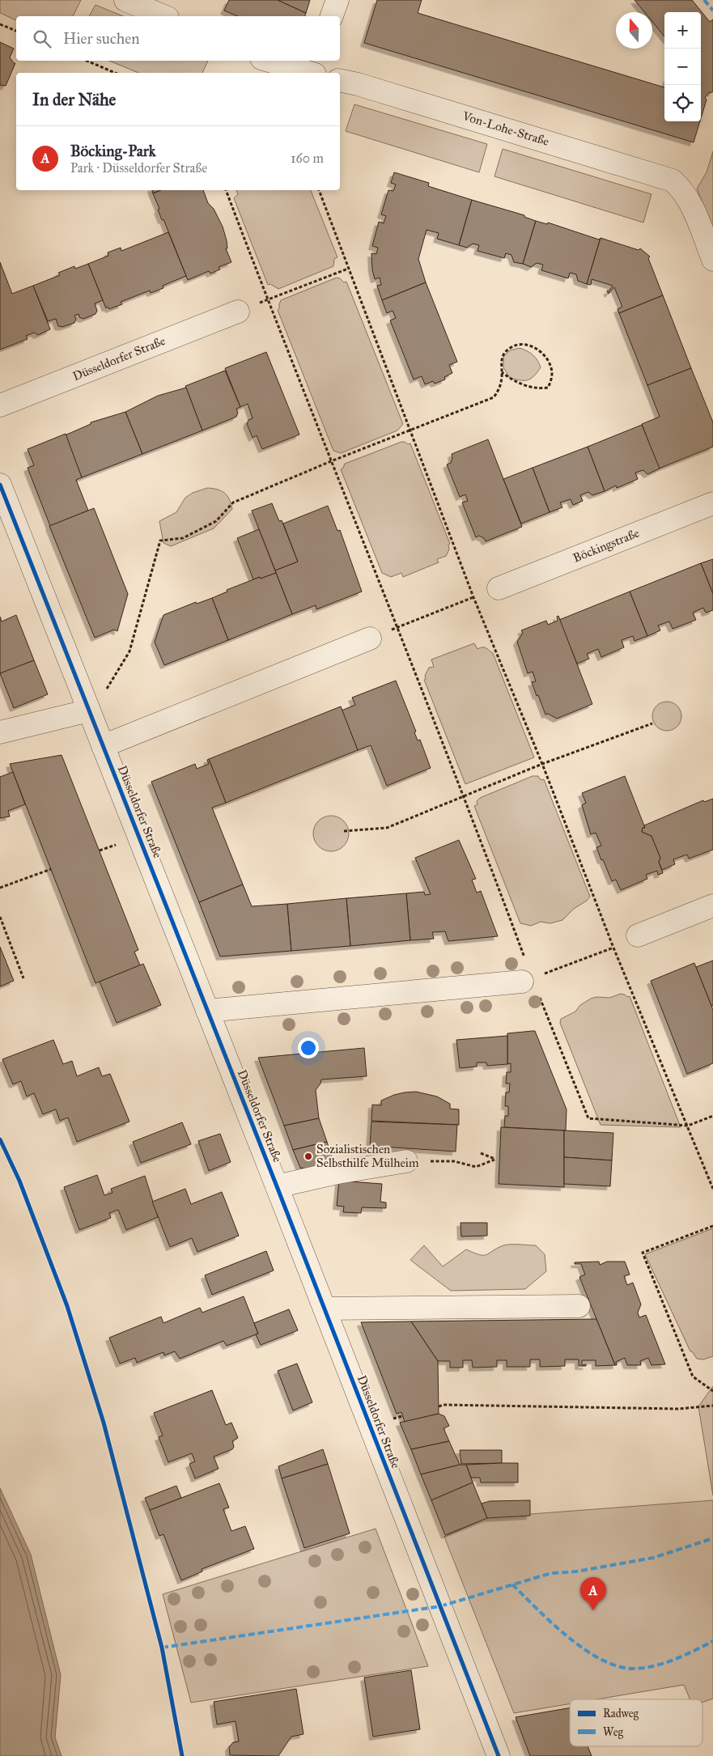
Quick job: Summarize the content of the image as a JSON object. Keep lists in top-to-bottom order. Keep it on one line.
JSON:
{"streets":{"street":["Von-Lohe-Straße","Düsseldorfer Straße","Böckingstraße"]},"places":["Sozialistischen Selbsthilfe Mülheim"],"legend":["Radweg","Weg"],"north":"top","page":{"map_buttons":["+","−"],"search":"Hier suchen","heading":"In der Nähe","list":[{"mark":"A","name":"Böcking-Park","note":"Park · Düsseldorfer Straße","value":"160 m"}],"pins":"A"}}
